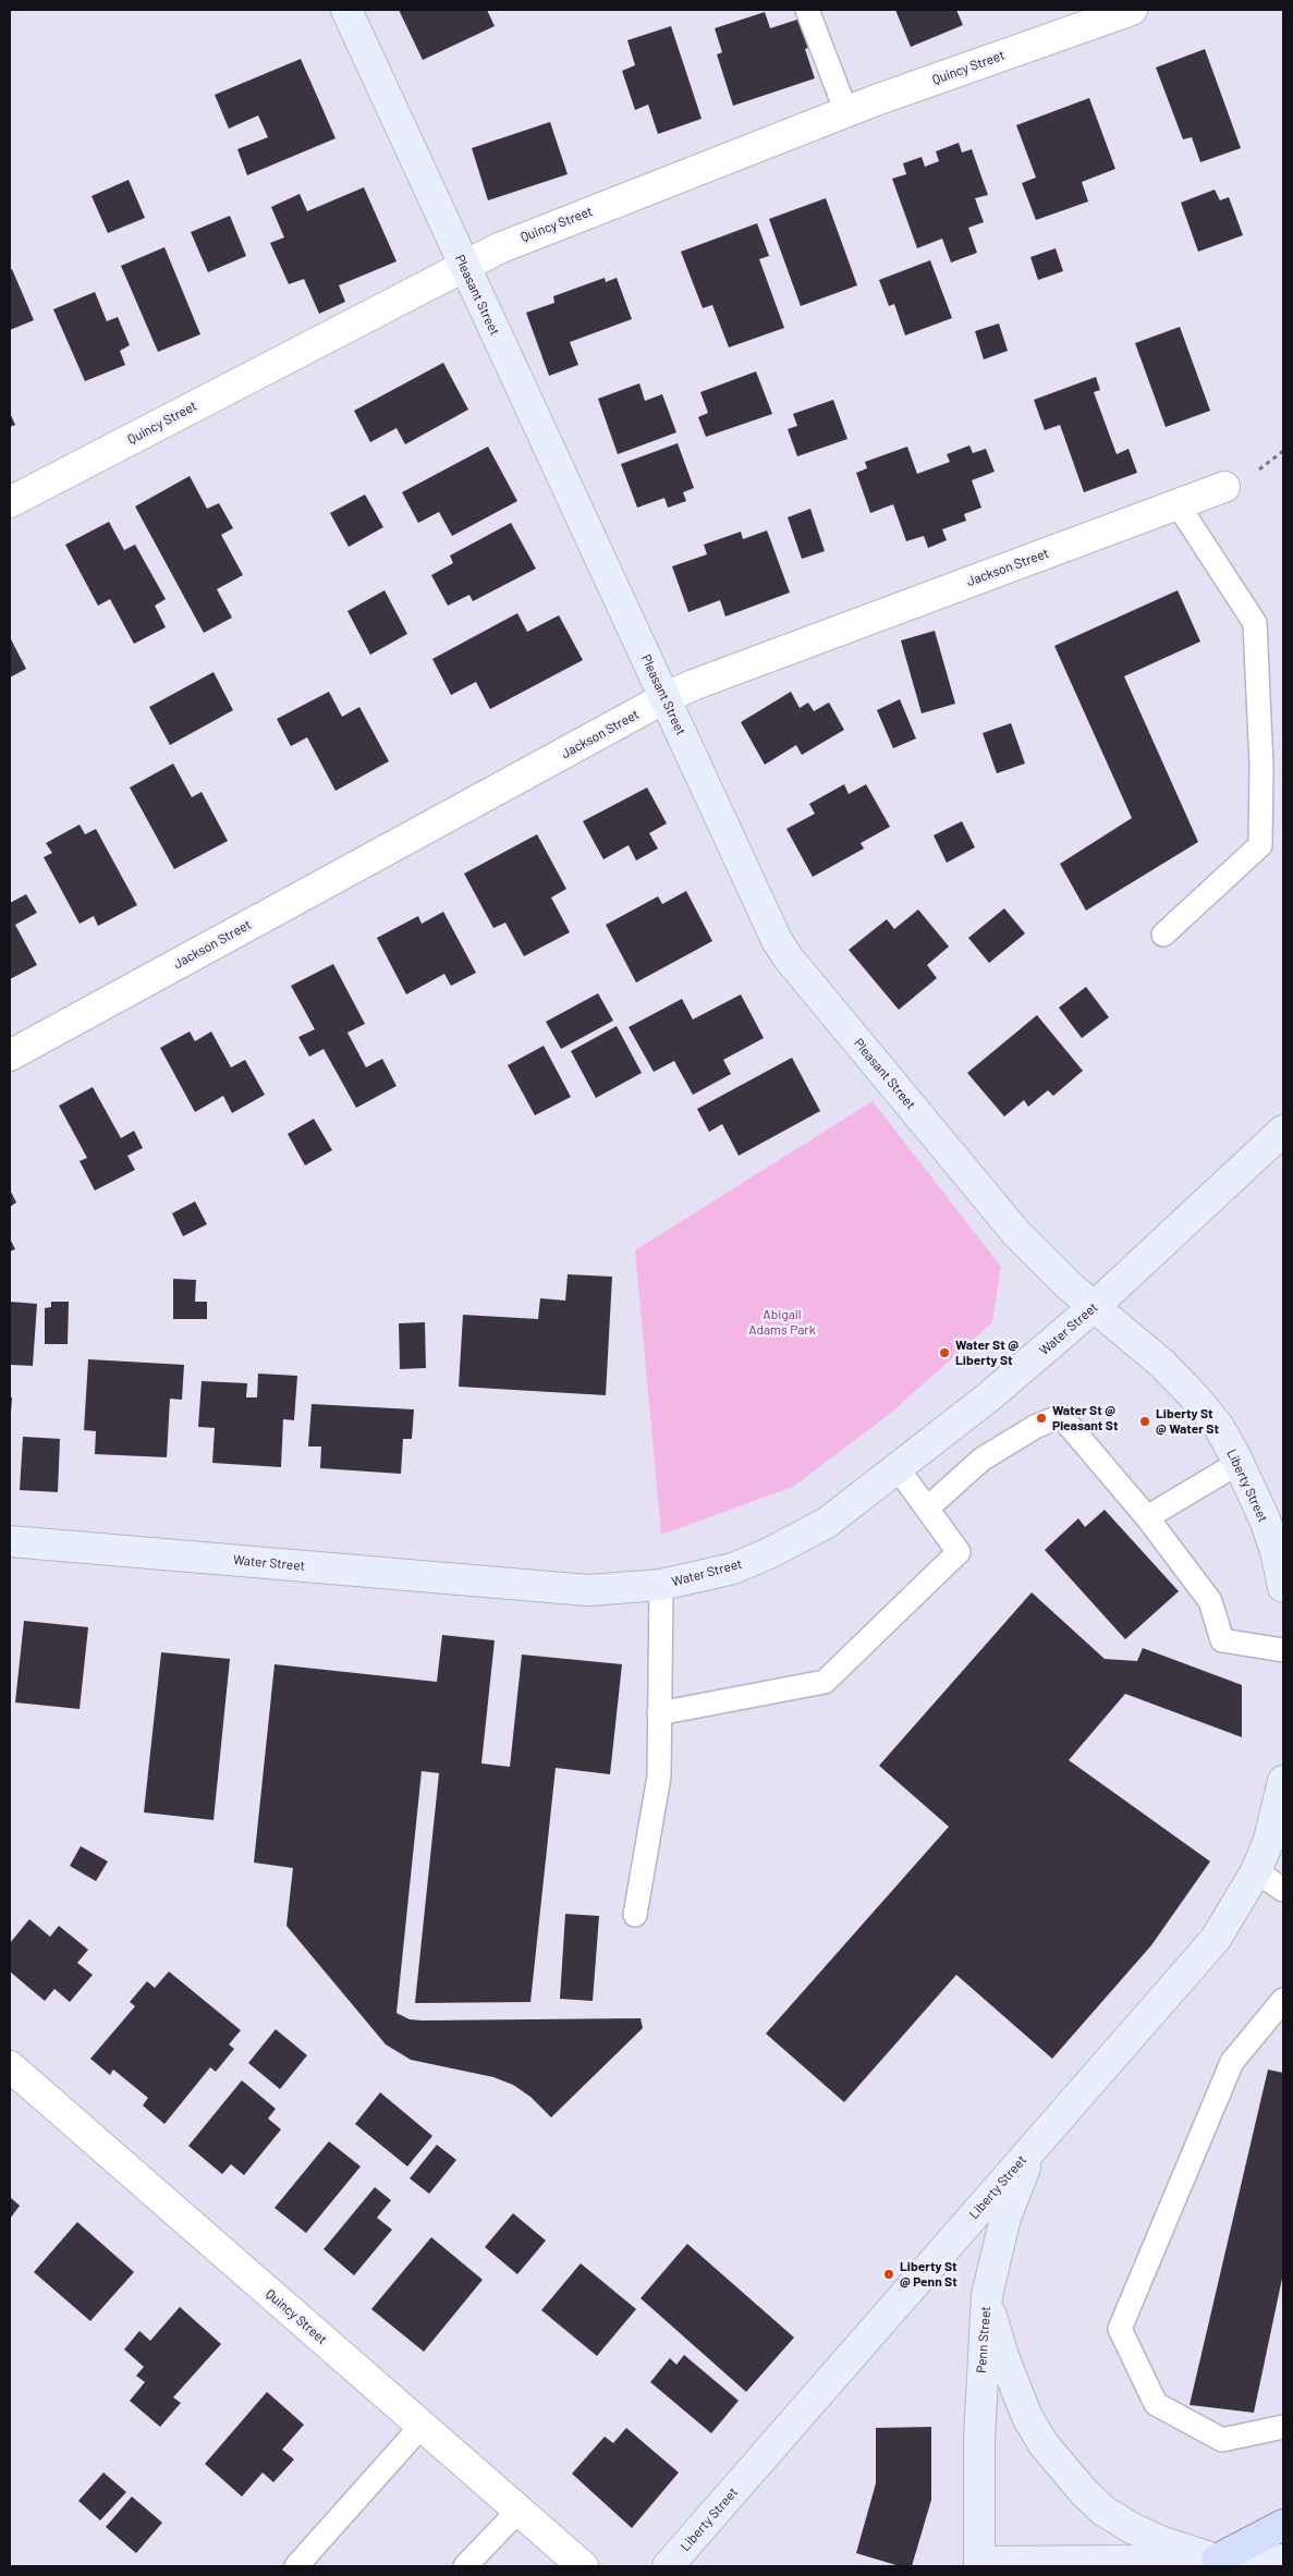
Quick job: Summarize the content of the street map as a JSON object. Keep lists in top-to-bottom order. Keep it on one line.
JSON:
{"streets":{"main road":["Pleasant Street","Water Street","Liberty Street","Penn Street"],"street":["Quincy Street","Jackson Street"]},"crossings":[["Quincy Street","Pleasant Street"],["Pleasant Street","Jackson Street"],["Pleasant Street","Water Street"],["Pleasant Street","Liberty Street"],["Water Street","Liberty Street"],["Liberty Street","Penn Street"]],"parks":["Abigail Adams Park"],"places":["Water St @ Liberty St","Water St @ Pleasant St","Liberty St @ Water St","Liberty St @ Penn St"]}
